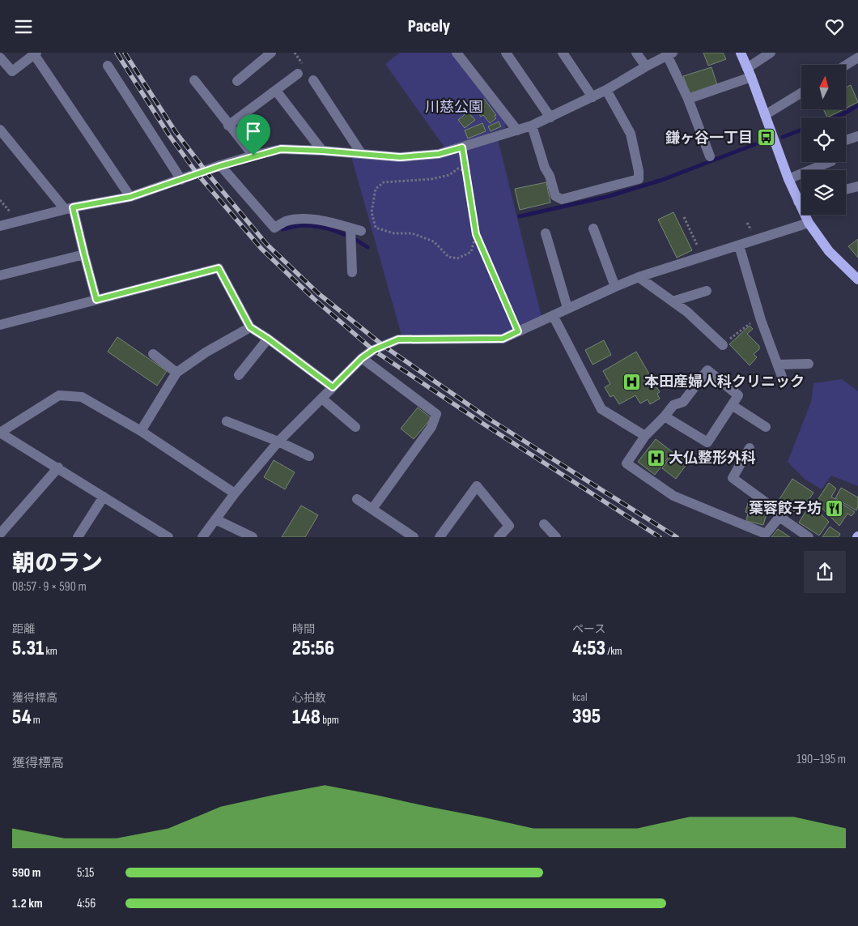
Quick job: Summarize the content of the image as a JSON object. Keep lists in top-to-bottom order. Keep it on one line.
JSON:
{"parks":["川慈公園"],"places":{"bus stop":["鎌ヶ谷一丁目"],"hospital":["本田産婦人科クリニック","大仏整形外科"],"restaurant":["葉蓉餃子坊"]},"north":"top","page":{"header":"Pacely","heading":["朝のラン","08:57 · 9 × 590 m"],"stats":[["距離","5.31 km"],["時間","25:56"],["ペース","4:53 /km"],["獲得標高","54 m"],["心拍数","148 bpm"],["kcal","395"]],"chart":["獲得標高","190–195 m"],"list":[{"name":"590 m","note":"5:15"},{"name":"1.2 km","note":"4:56"}]}}
